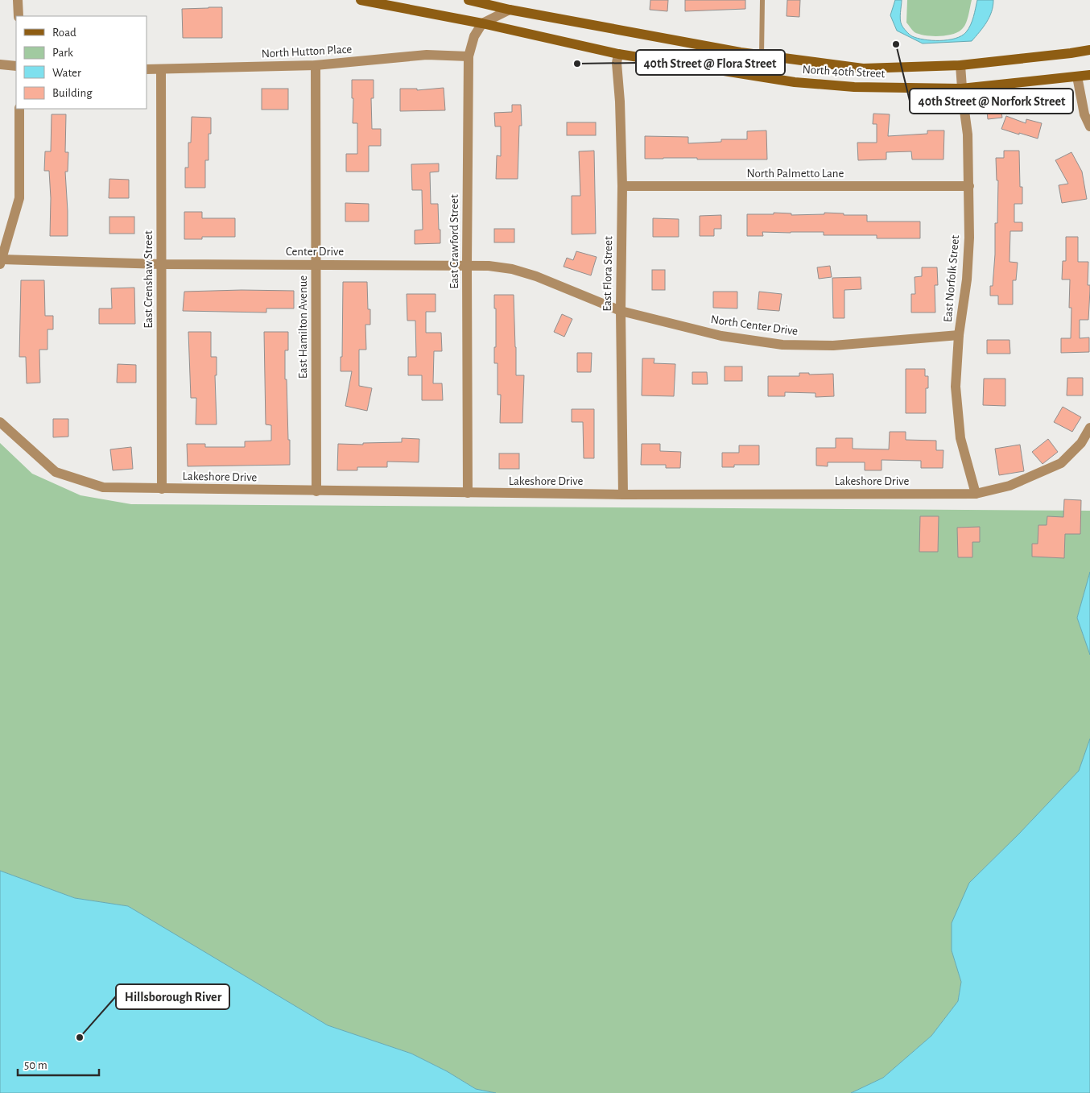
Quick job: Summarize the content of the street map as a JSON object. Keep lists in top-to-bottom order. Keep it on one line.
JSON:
{"streets":{"main road":["North 40th Street"],"street":["North Hutton Place","North Palmetto Lane","East Crawford Street","Center Drive","East Flora Street","East Norfolk Street","East Crenshaw Street","North Center Drive","East Hamilton Avenue","Lakeshore Drive"]},"crossings":[["North Hutton Place","East Crawford Street"],["North Hutton Place","East Crenshaw Street"],["North Hutton Place","East Hamilton Avenue"],["North 40th Street","East Crawford Street"],["North 40th Street","East Flora Street"],["North 40th Street","East Norfolk Street"],["North Palmetto Lane","East Flora Street"],["North Palmetto Lane","East Norfolk Street"],["East Crawford Street","Center Drive"],["East Crawford Street","Lakeshore Drive"],["Center Drive","East Flora Street"],["Center Drive","East Crenshaw Street"],["Center Drive","North Center Drive"],["Center Drive","East Hamilton Avenue"],["East Flora Street","North Center Drive"],["East Flora Street","Lakeshore Drive"],["East Norfolk Street","North Center Drive"],["East Norfolk Street","Lakeshore Drive"],["East Crenshaw Street","Lakeshore Drive"],["East Hamilton Avenue","Lakeshore Drive"]],"places":["40th Street @ Norfork Street","40th Street @ Flora Street","Hillsborough River"],"legend":["Road","Park","Water","Building"],"scale_bar":"50 m"}
